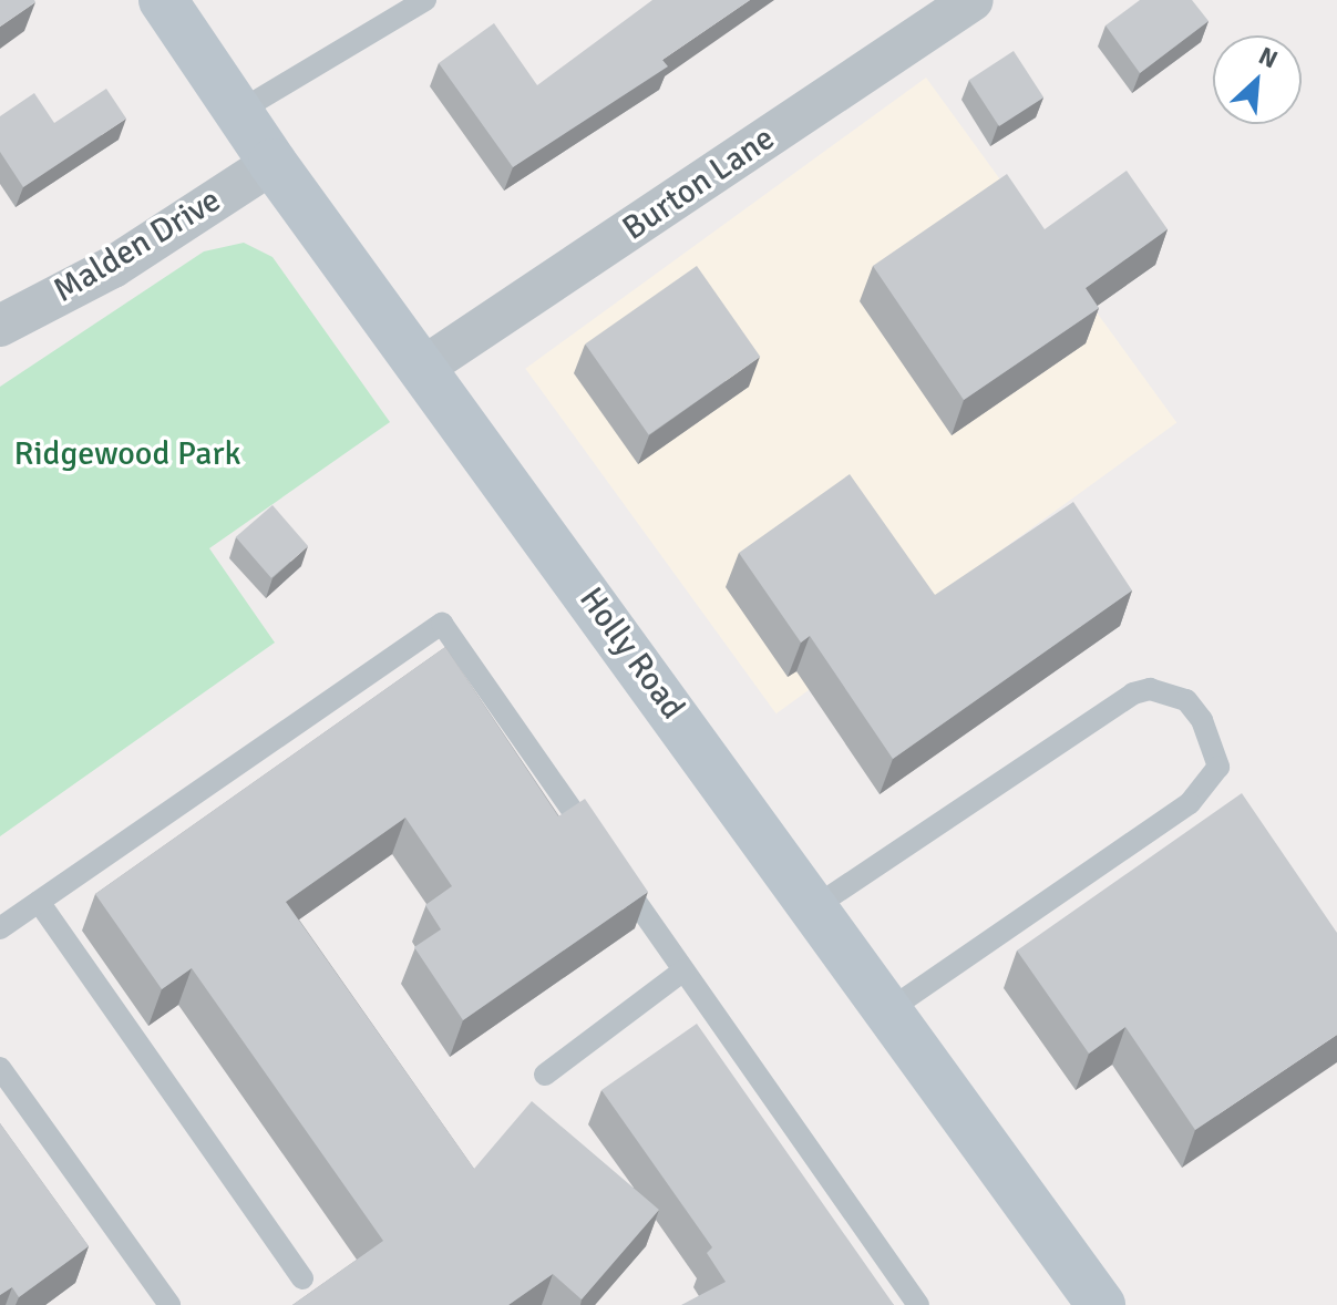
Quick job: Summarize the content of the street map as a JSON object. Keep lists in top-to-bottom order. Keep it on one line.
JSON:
{"streets":{"main road":["Holly Road"],"street":["Burton Lane","Malden Drive"]},"crossings":[["Burton Lane","Holly Road"],["Malden Drive","Holly Road"]],"parks":["Ridgewood Park"],"north":"top right"}
